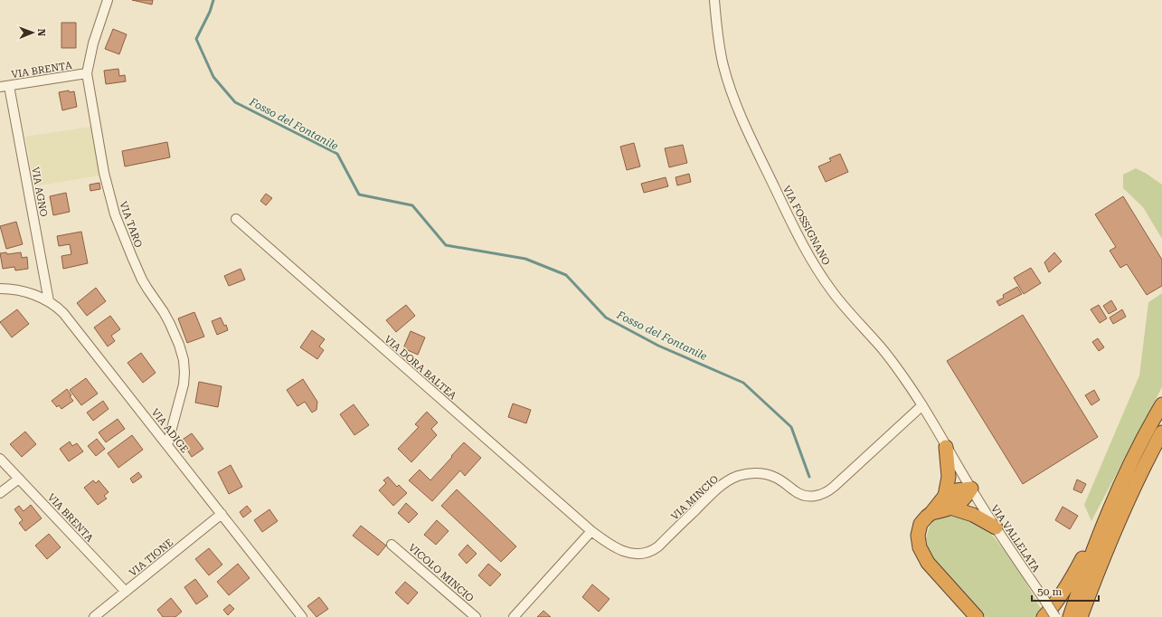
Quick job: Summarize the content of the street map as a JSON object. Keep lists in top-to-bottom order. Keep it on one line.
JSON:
{"streets":{"street":["VIA BRENTA","VIA AGNO","VIA TARO","VIA FOSSIGNANO","VIA DORA BALTEA","VIA ADIGE","VIA MINCIO","VIA VALLELATA","VIA TIONE","VICOLO MINCIO"]},"crossings":[["VIA BRENTA","VIA AGNO"],["VIA BRENTA","VIA TARO"],["VIA BRENTA","VIA TIONE"],["VIA AGNO","VIA ADIGE"],["VIA TARO","VIA ADIGE"],["VIA FOSSIGNANO","VIA MINCIO"],["VIA FOSSIGNANO","VIA VALLELATA"],["VIA DORA BALTEA","VIA MINCIO"],["VIA ADIGE","VIA TIONE"]],"water":["Fosso del Fontanile"],"scale_bar":"50 m","north":"right"}
